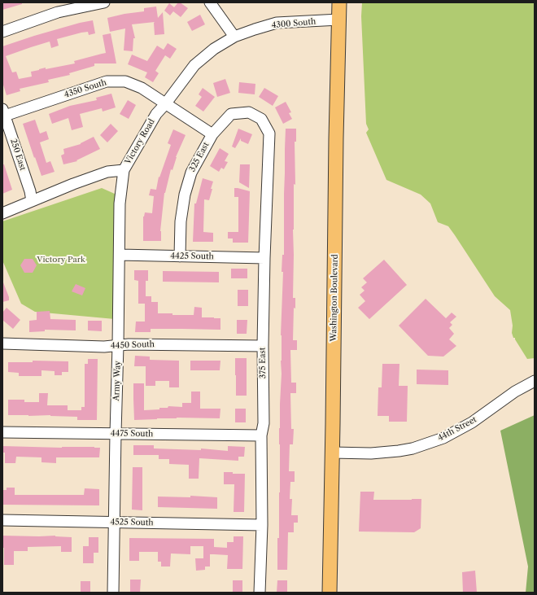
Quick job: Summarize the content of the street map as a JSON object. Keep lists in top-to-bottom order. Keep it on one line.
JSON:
{"streets":{"main road":["Washington Boulevard"],"street":["4300 South","4350 South","Victory Road","250 East","325 East","4425 South","4450 South","375 East","Army Way","44th Street","4475 South","4525 South"]},"crossings":[["4300 South","Victory Road"],["4300 South","Washington Boulevard"],["4350 South","Victory Road"],["4350 South","250 East"],["4350 South","325 East"],["Victory Road","250 East"],["Victory Road","Army Way"],["325 East","4425 South"],["325 East","375 East"],["4425 South","375 East"],["4425 South","Army Way"],["Washington Boulevard","44th Street"],["4450 South","375 East"],["4450 South","Army Way"],["375 East","4475 South"],["375 East","4525 South"],["Army Way","4475 South"],["Army Way","4525 South"]],"parks":["Victory Park"]}
